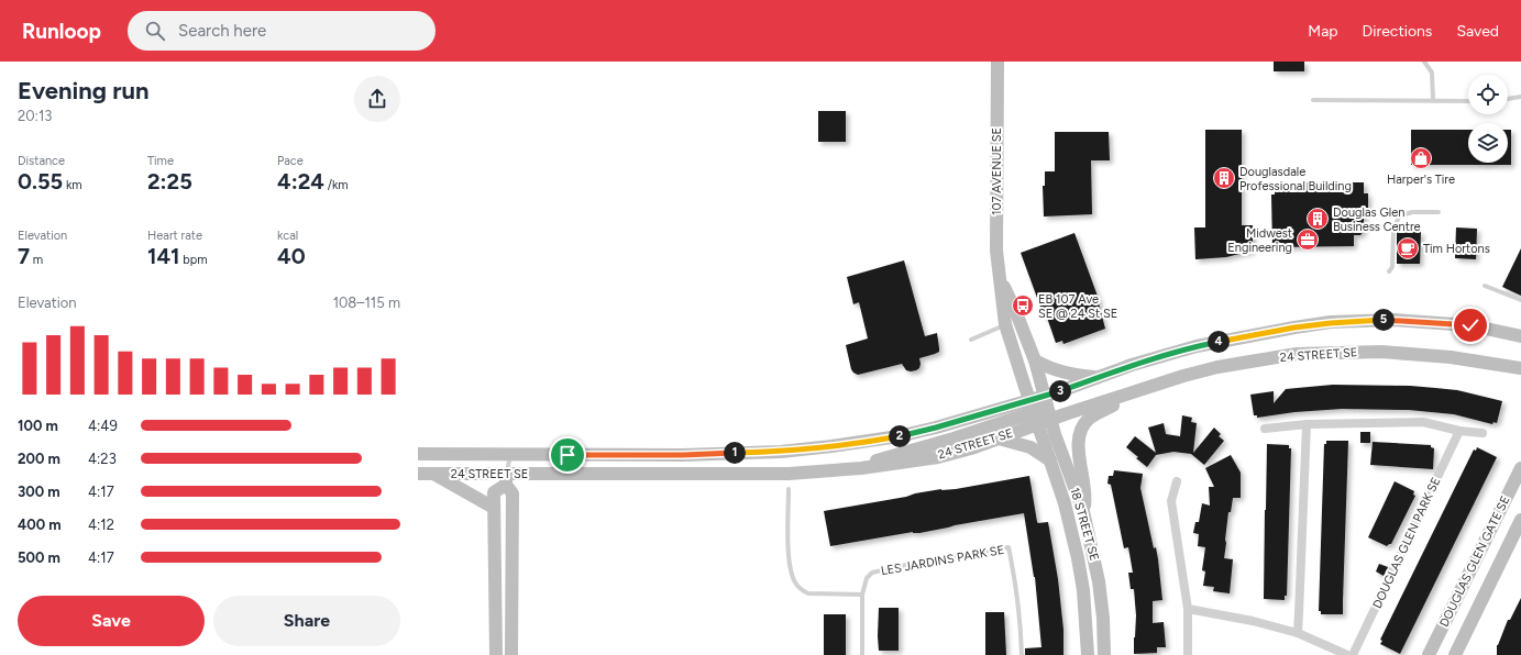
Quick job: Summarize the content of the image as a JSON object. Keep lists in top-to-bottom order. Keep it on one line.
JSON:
{"streets":{"main road":["107 AVENUE SE","24 STREET SE","18 STREET SE","DOUGLAS GLEN GATE SE"],"street":["DOUGLAS GLEN PARK SE"],"lane":["LES JARDINS PARK SE"]},"crossings":[["107 AVENUE SE","24 STREET SE"],["107 AVENUE SE","18 STREET SE"],["24 STREET SE","18 STREET SE"]],"places":{"shop":["Harper's Tire"],"building":["Douglasdale Professional Building","Douglas Glen Business Centre"],"office":["Midwest Engineering"],"cafe":["Tim Hortons"],"bus stop":["EB 107 Ave SE @ 24 St SE"]},"page":{"header":"Runloop","search":"Search here","nav":["Map","Directions","Saved"],"heading":["Evening run","20:13"],"stats":[["Distance","0.55 km"],["Time","2:25"],["Pace","4:24 /km"],["Elevation","7 m"],["Heart rate","141 bpm"],["kcal","40"]],"chart":["Elevation","108–115 m"],"pins":["5","4","3","2","1"],"list":[{"name":"100 m","note":"4:49"},{"name":"200 m","note":"4:23"},{"name":"300 m","note":"4:17"},{"name":"400 m","note":"4:12"},{"name":"500 m","note":"4:17"}],"buttons":["Save","Share"]}}
